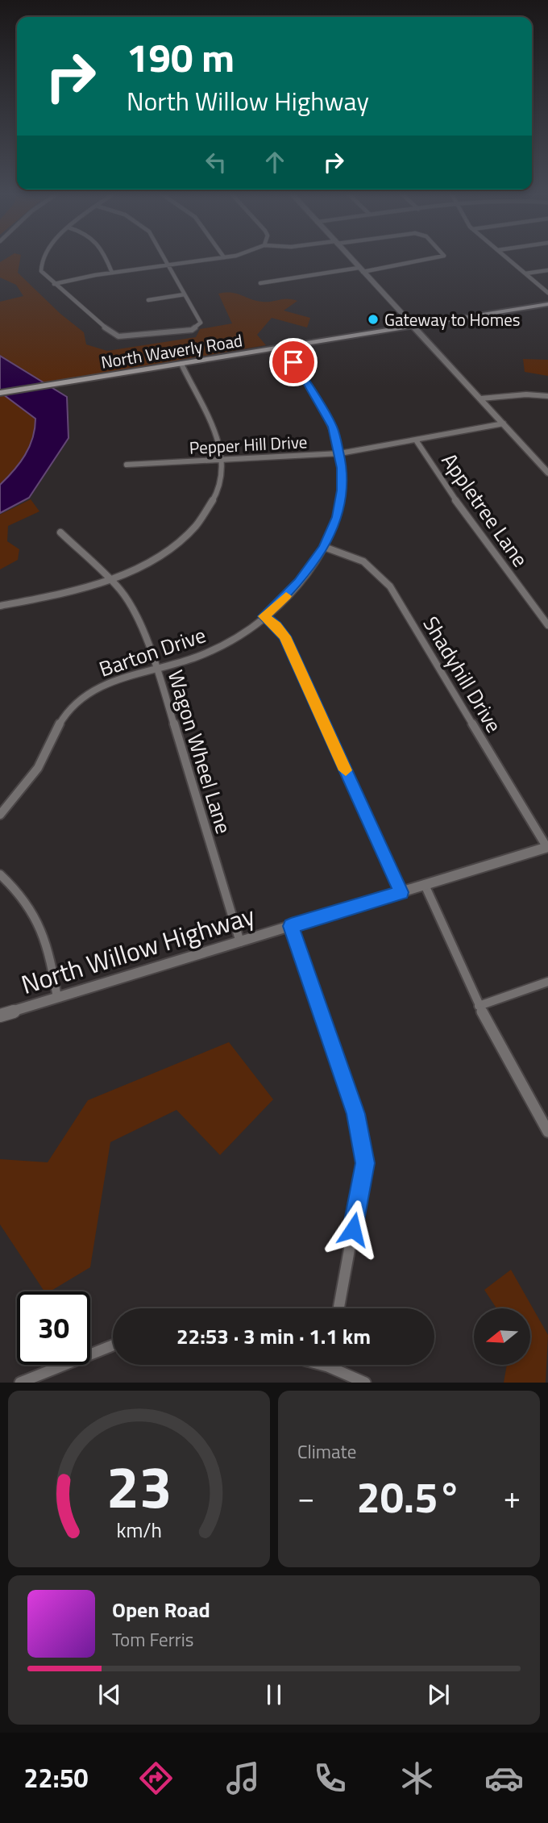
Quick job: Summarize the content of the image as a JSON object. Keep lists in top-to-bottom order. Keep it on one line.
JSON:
{"streets":{"main road":["North Waverly Road"],"street":["Pepper Hill Drive","Appletree Lane","Barton Drive","Shadyhill Drive","Wagon Wheel Lane","North Willow Highway"]},"crossings":[["North Waverly Road","Barton Drive"],["Pepper Hill Drive","Appletree Lane"],["Pepper Hill Drive","Barton Drive"],["Barton Drive","Shadyhill Drive"],["Barton Drive","Wagon Wheel Lane"],["Shadyhill Drive","North Willow Highway"],["Wagon Wheel Lane","North Willow Highway"]],"places":["Gateway to Homes"],"north":"left","page":{"turn":["190 m","North Willow Highway"],"limit":"30","trip":"22:53 · 3 min · 1.1 km","tile":"Climate","heat":["−","20.5°","+"],"song":["Open Road","Tom Ferris"],"tabs":"22:50","gauge":["23","km/h"]}}
